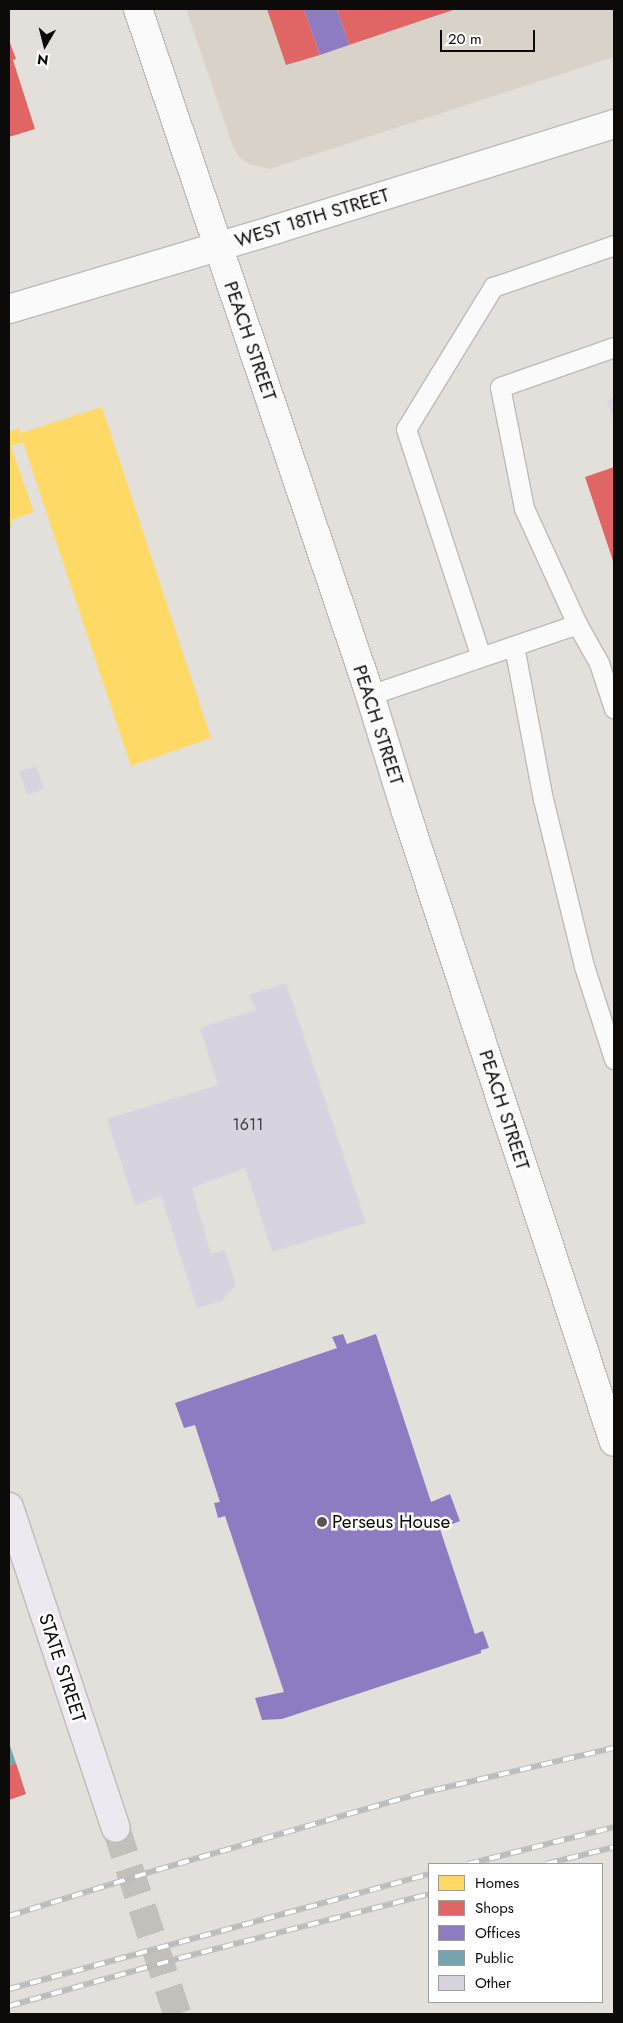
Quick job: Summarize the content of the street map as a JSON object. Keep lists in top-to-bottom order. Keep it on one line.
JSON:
{"streets":{"main road":["WEST 18TH STREET","PEACH STREET","STATE STREET"]},"crossings":[["WEST 18TH STREET","PEACH STREET"]],"places":["Perseus House"],"house_numbers":["1611"],"legend":["Homes","Shops","Offices","Public","Other"],"scale_bar":"20 m","north":"bottom"}
